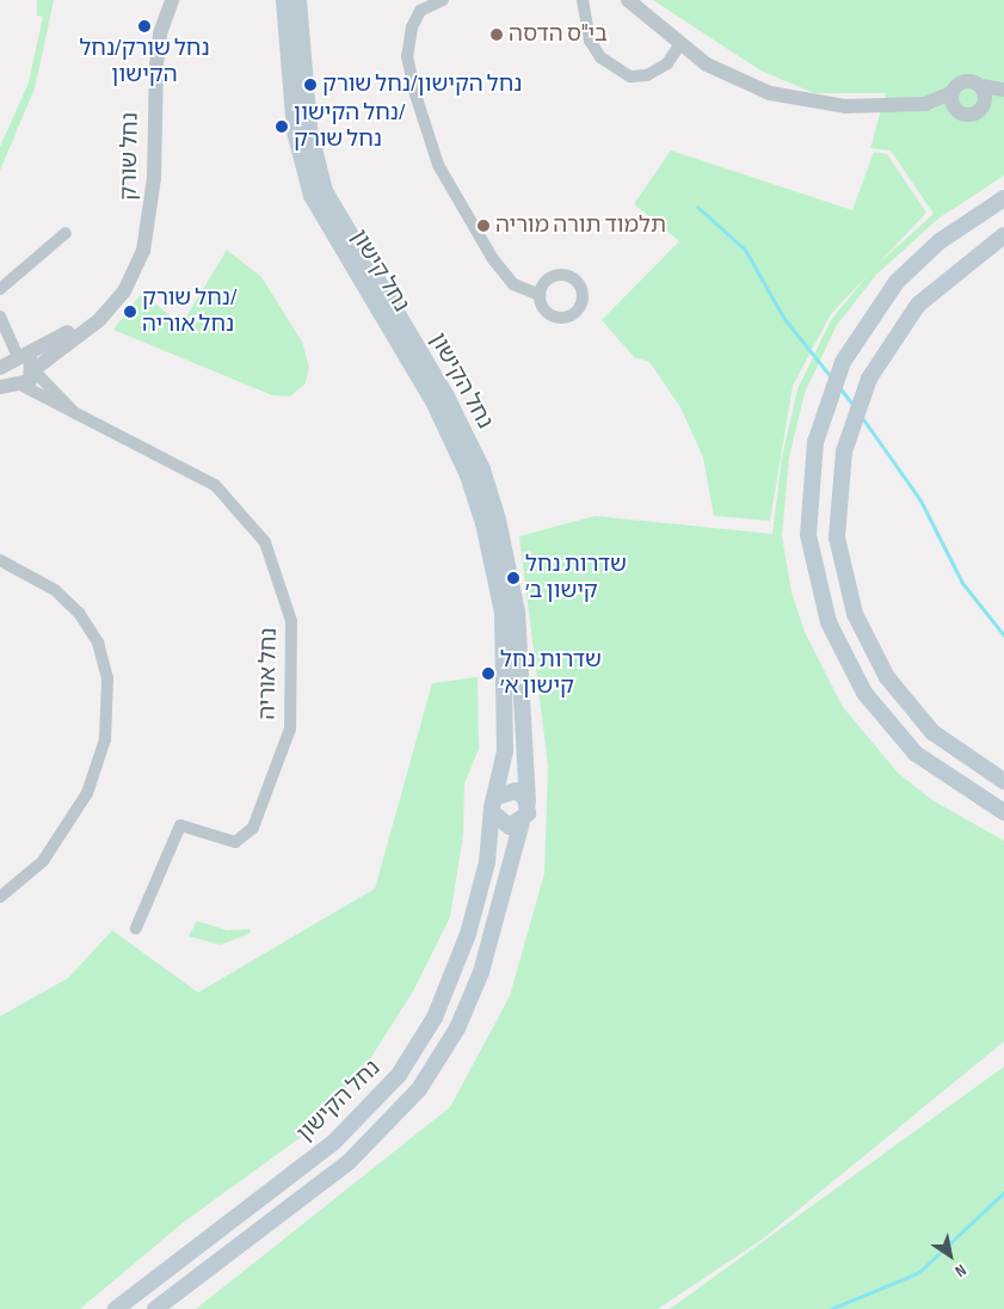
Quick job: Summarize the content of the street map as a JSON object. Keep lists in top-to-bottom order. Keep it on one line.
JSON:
{"streets":{"main road":["נחל קישון","נחל הקישון"],"street":["נחל שורק","נחל אוריה"]},"crossings":[["נחל שורק","נחל אוריה"],["נחל קישון","נחל הקישון"]],"places":["נחל שורק/נחל הקישון","בי\"ס הדסה","נחל הקישון/נחל שורק","נחל הקישון/ נחל שורק","תלמוד תורה מוריה","נחל שורק/ נחל אוריה","שדרות נחל קישון ב׳","שדרות נחל קישון א׳"],"north":"bottom right"}
